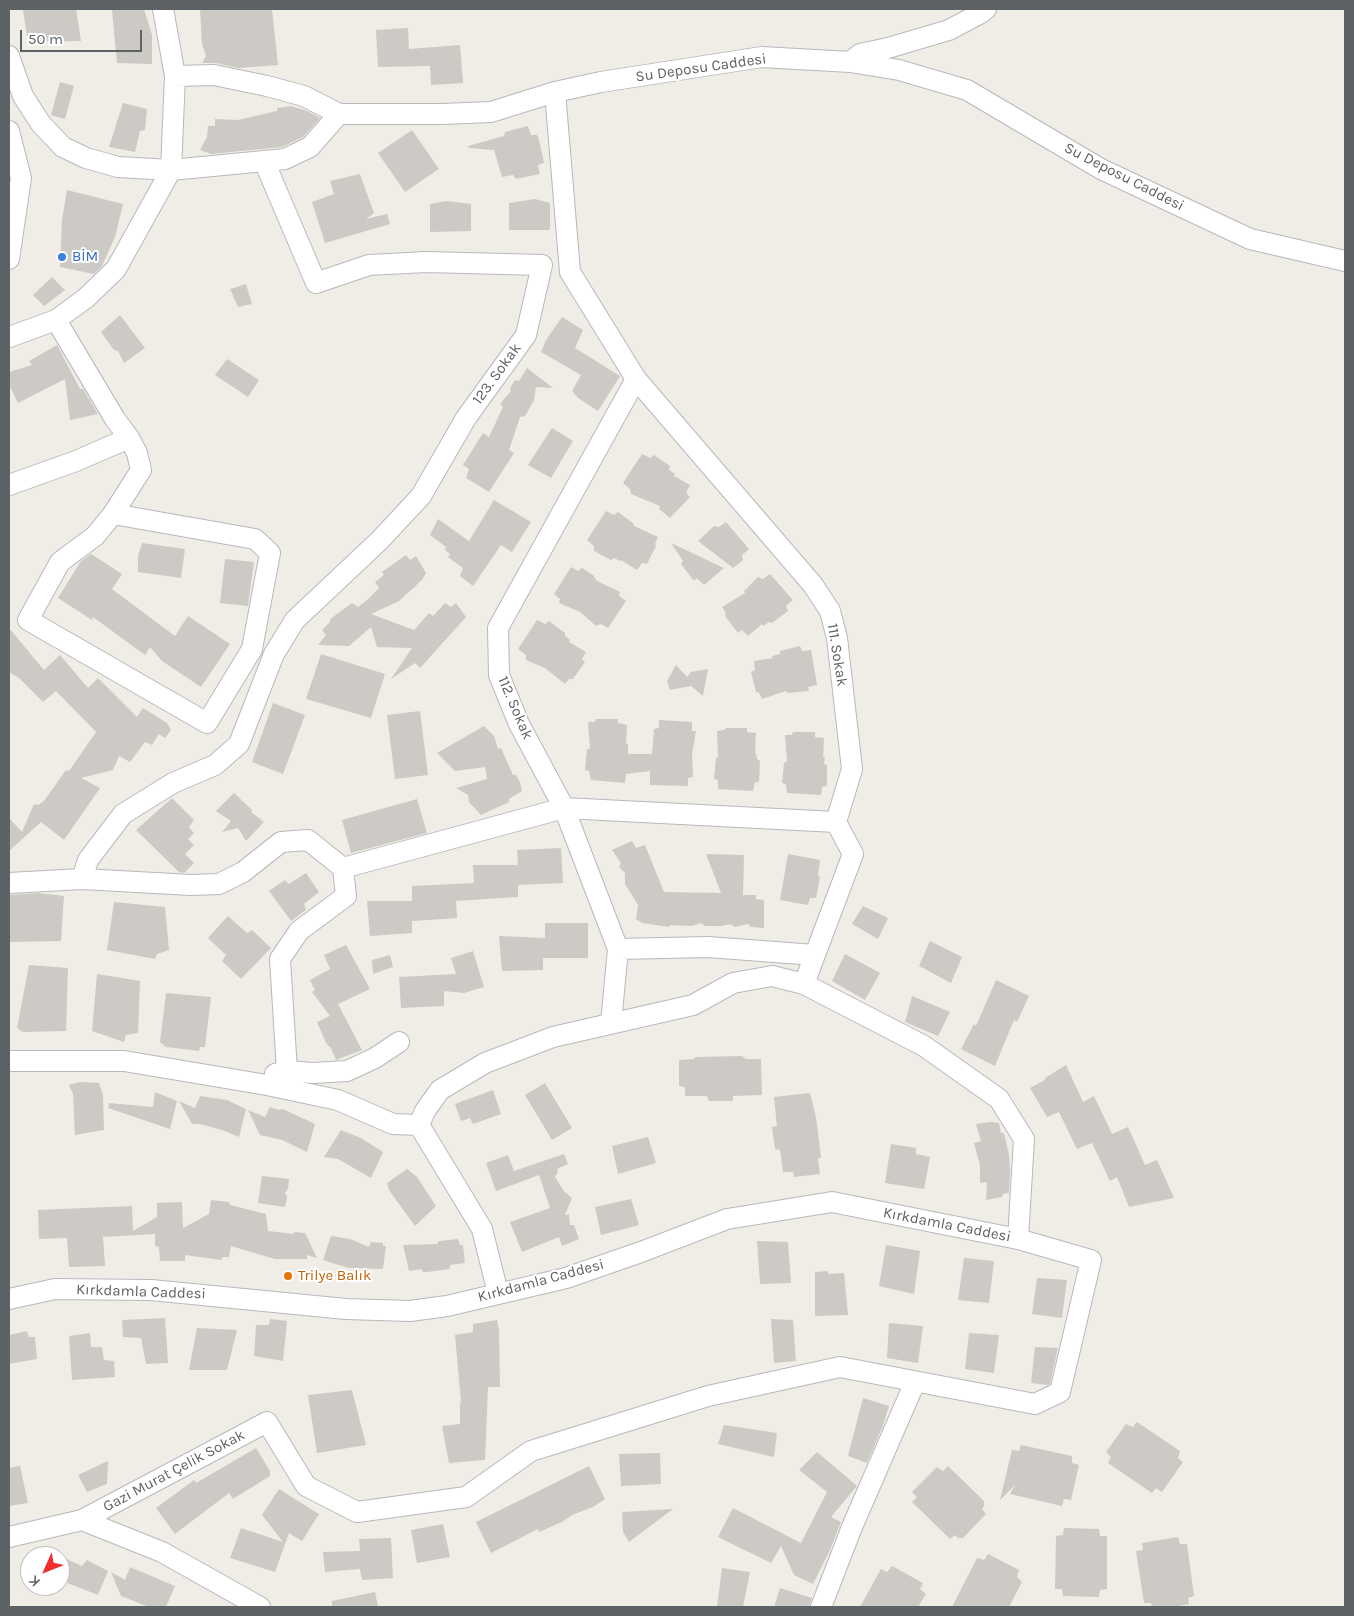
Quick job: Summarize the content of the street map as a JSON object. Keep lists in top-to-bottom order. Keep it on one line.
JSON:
{"streets":{"street":["Su Deposu Caddesi","123. Sokak","111. Sokak","112. Sokak","Kırkdamla Caddesi","Gazi Murat Çelik Sokak"]},"crossings":[["111. Sokak","112. Sokak"],["Kırkdamla Caddesi","Gazi Murat Çelik Sokak"]],"places":["BİM","Trilye Balık"],"scale_bar":"50 m","north":"bottom left"}
